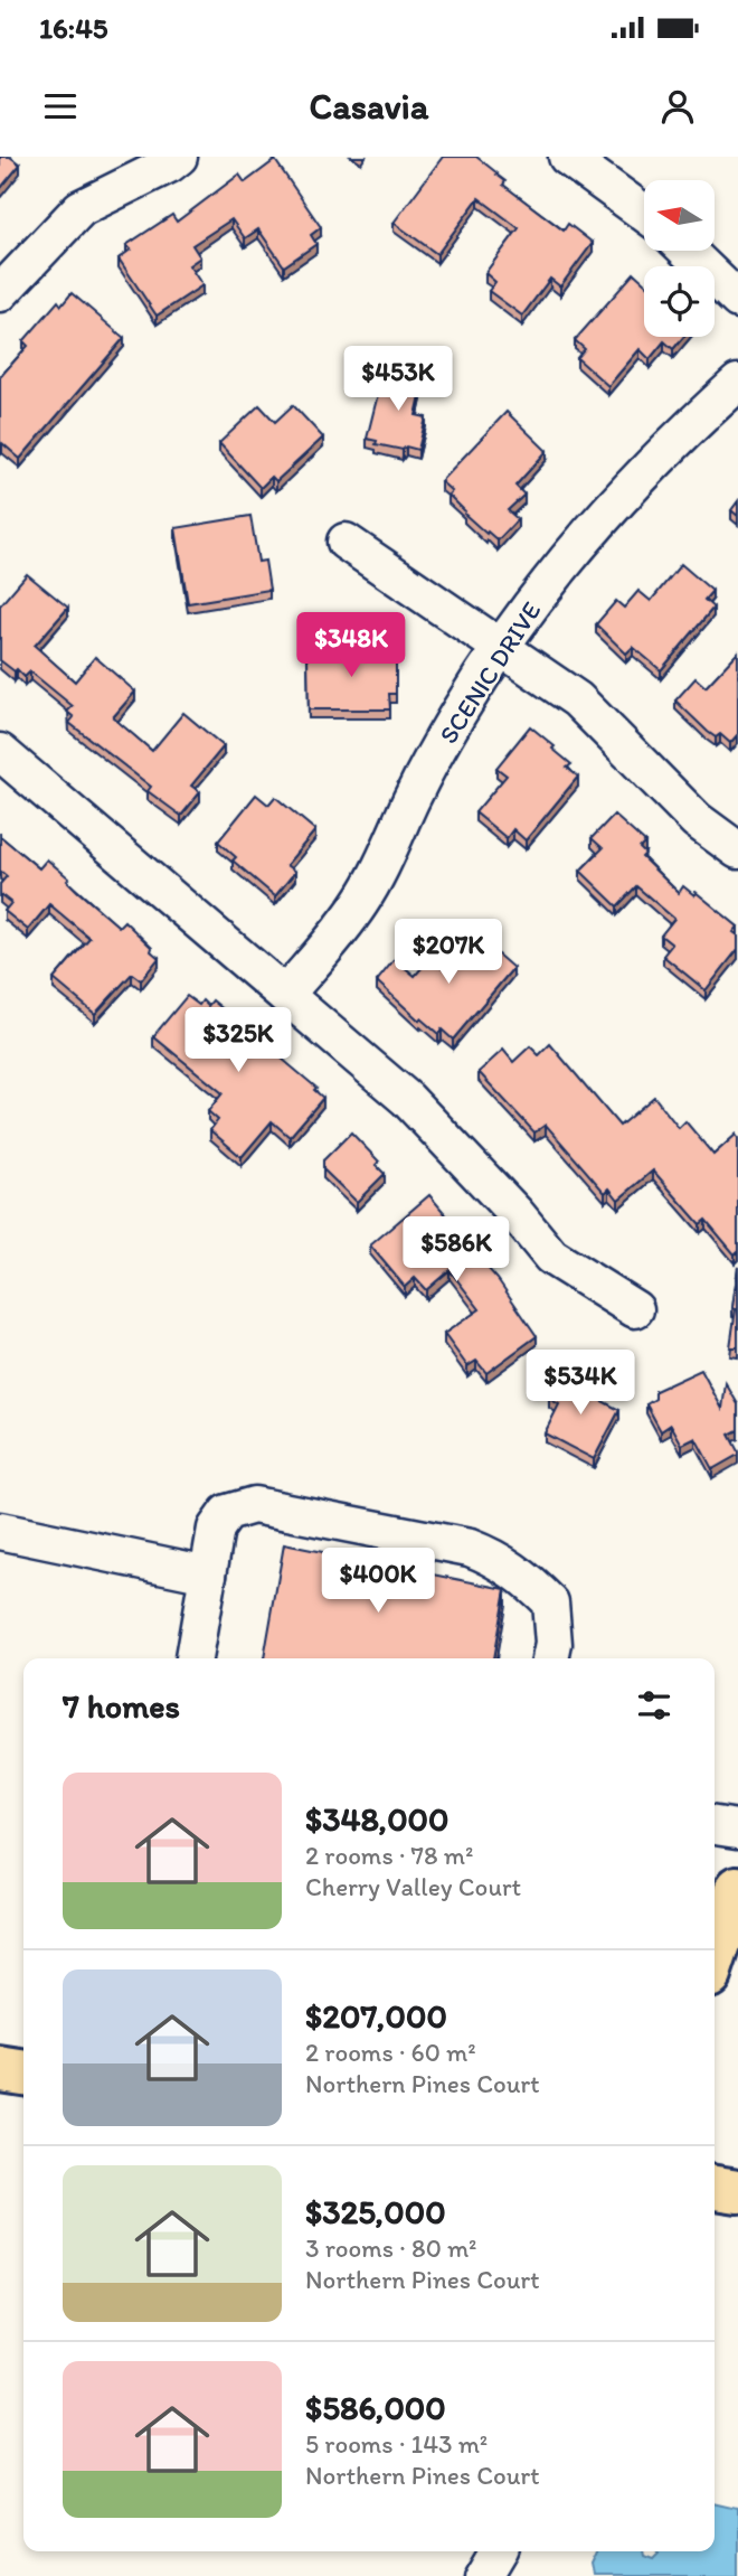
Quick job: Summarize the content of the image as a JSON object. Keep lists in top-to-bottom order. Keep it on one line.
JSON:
{"streets":{"street":["SCENIC DRIVE"]},"north":"left","page":{"status":"16:45","header":"Casavia","price":["$453K","$348K","$207K","$325K","$586K","$534K","$400K"],"heading":"7 homes","list":[{"name":"$348,000","note":"2 rooms · 78 m² · Cherry Valley Court"},{"name":"$207,000","note":"2 rooms · 60 m² · Northern Pines Court"},{"name":"$325,000","note":"3 rooms · 80 m² · Northern Pines Court"},{"name":"$586,000","note":"5 rooms · 143 m² · Northern Pines Court"}]}}
